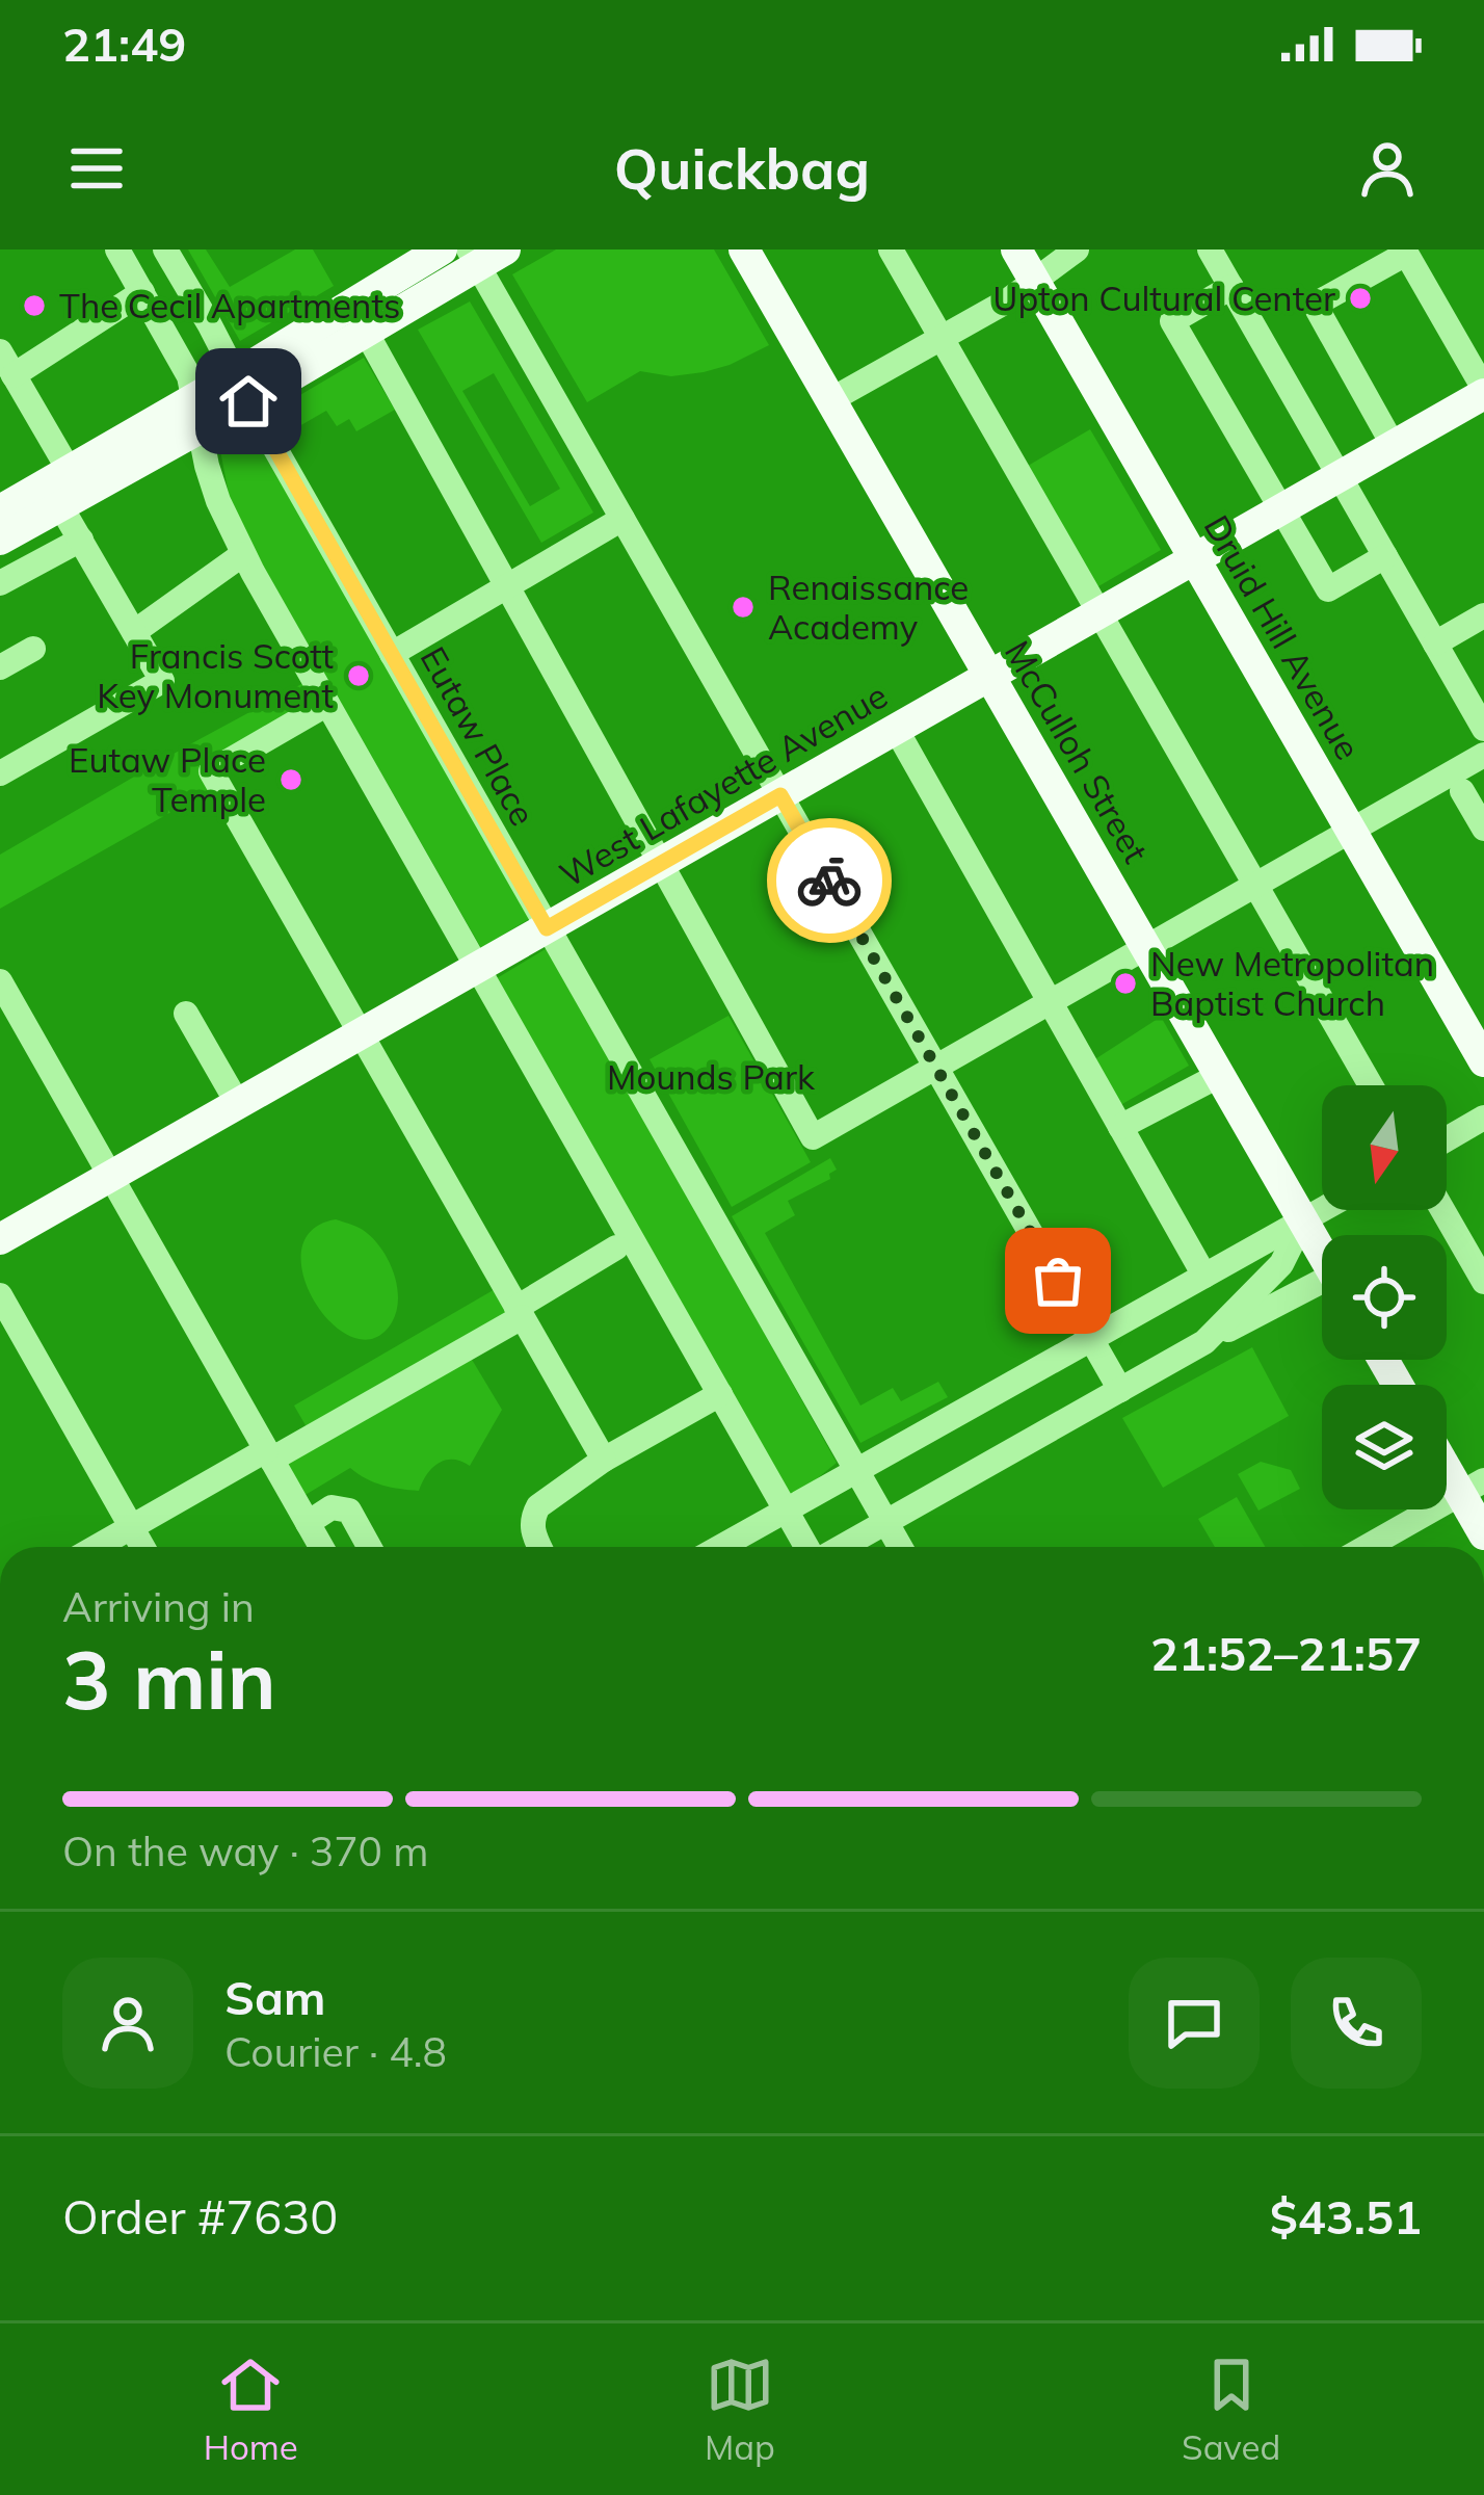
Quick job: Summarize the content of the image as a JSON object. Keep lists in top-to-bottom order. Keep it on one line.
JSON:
{"streets":{"main road":["Druid Hill Avenue","McCulloh Street","West Lafayette Avenue"],"street":["Eutaw Place"]},"crossings":[["Druid Hill Avenue","West Lafayette Avenue"],["Eutaw Place","West Lafayette Avenue"],["McCulloh Street","West Lafayette Avenue"]],"parks":["Mounds Park"],"places":["Upton Cultural Center","The Cecil Apartments","Renaissance Academy","Francis Scott Key Monument","Eutaw Place Temple","New Metropolitan Baptist Church"],"north":"bottom","page":{"status":"21:49","header":"Quickbag","heading":["3 min","Arriving in","21:52–21:57"],"panel":["Sam","Courier · 4.8","Order #7630","$43.51"],"bar":"On the way · 370 m","tabs":["Home","Map","Saved"]}}
